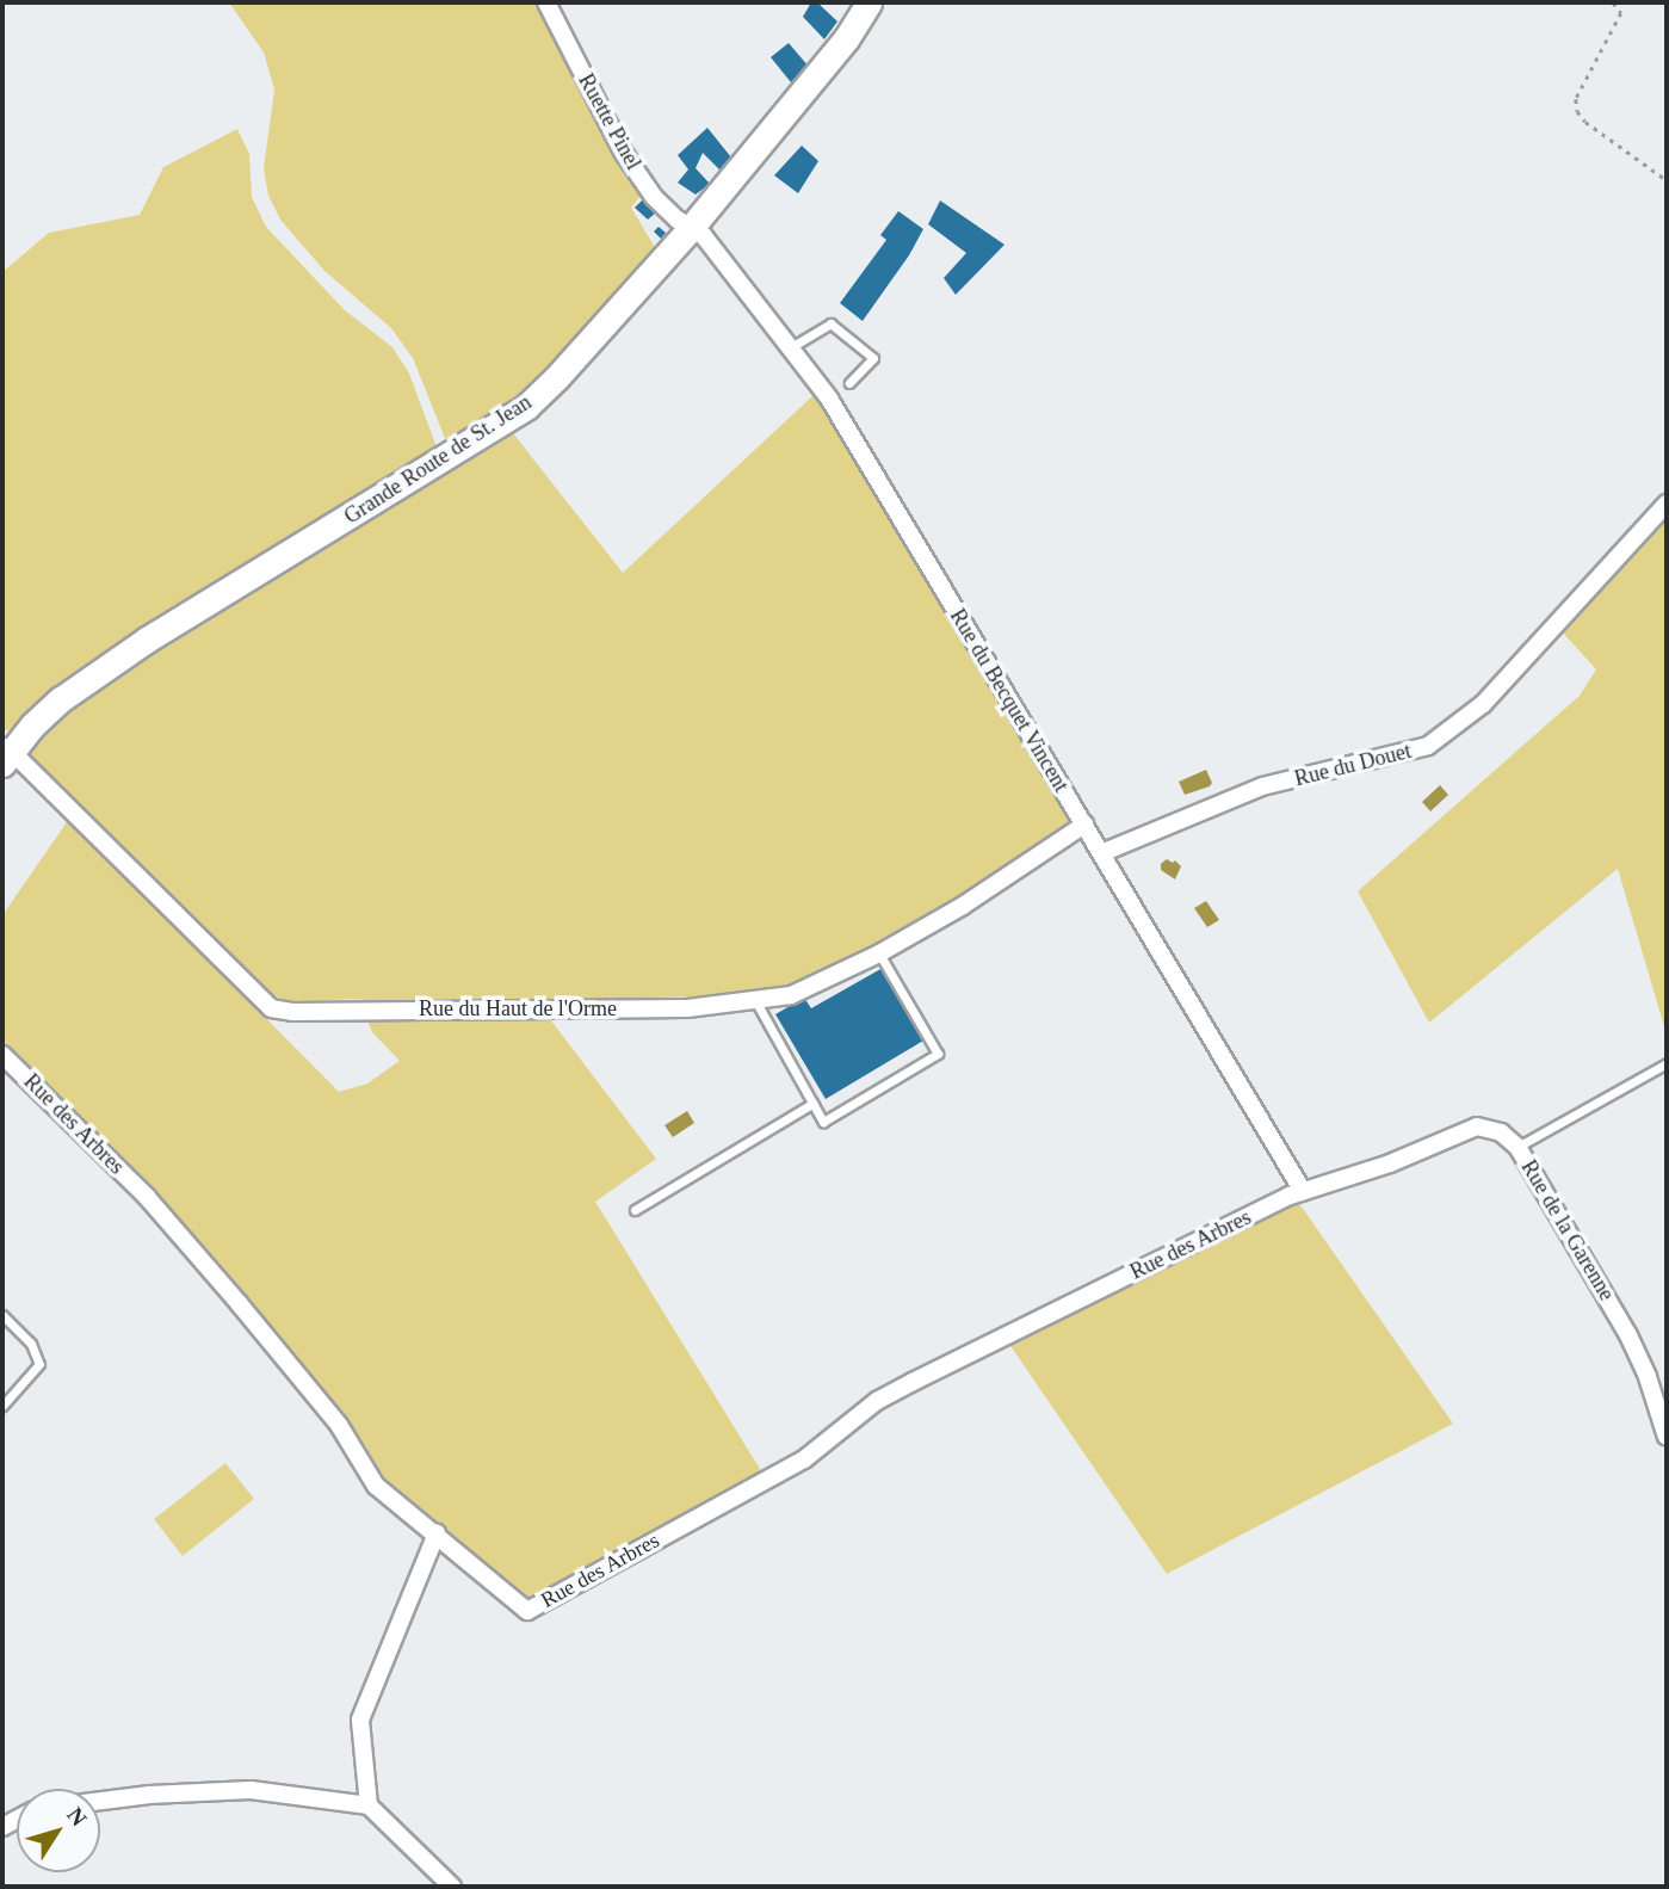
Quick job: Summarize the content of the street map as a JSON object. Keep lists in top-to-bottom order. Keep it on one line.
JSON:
{"streets":{"main road":["Grande Route de St. Jean"],"street":["Ruette Pinel","Rue du Becquet Vincent","Rue du Douet","Rue du Haut de l'Orme","Rue des Arbres","Rue de la Garenne"]},"crossings":[["Ruette Pinel","Grande Route de St. Jean"],["Ruette Pinel","Rue du Becquet Vincent"],["Grande Route de St. Jean","Rue du Becquet Vincent"],["Grande Route de St. Jean","Rue du Haut de l'Orme"],["Rue du Becquet Vincent","Rue du Douet"],["Rue du Becquet Vincent","Rue du Haut de l'Orme"],["Rue du Becquet Vincent","Rue des Arbres"],["Rue du Becquet Vincent","Rue de la Garenne"],["Rue des Arbres","Rue de la Garenne"]],"north":"top right"}
